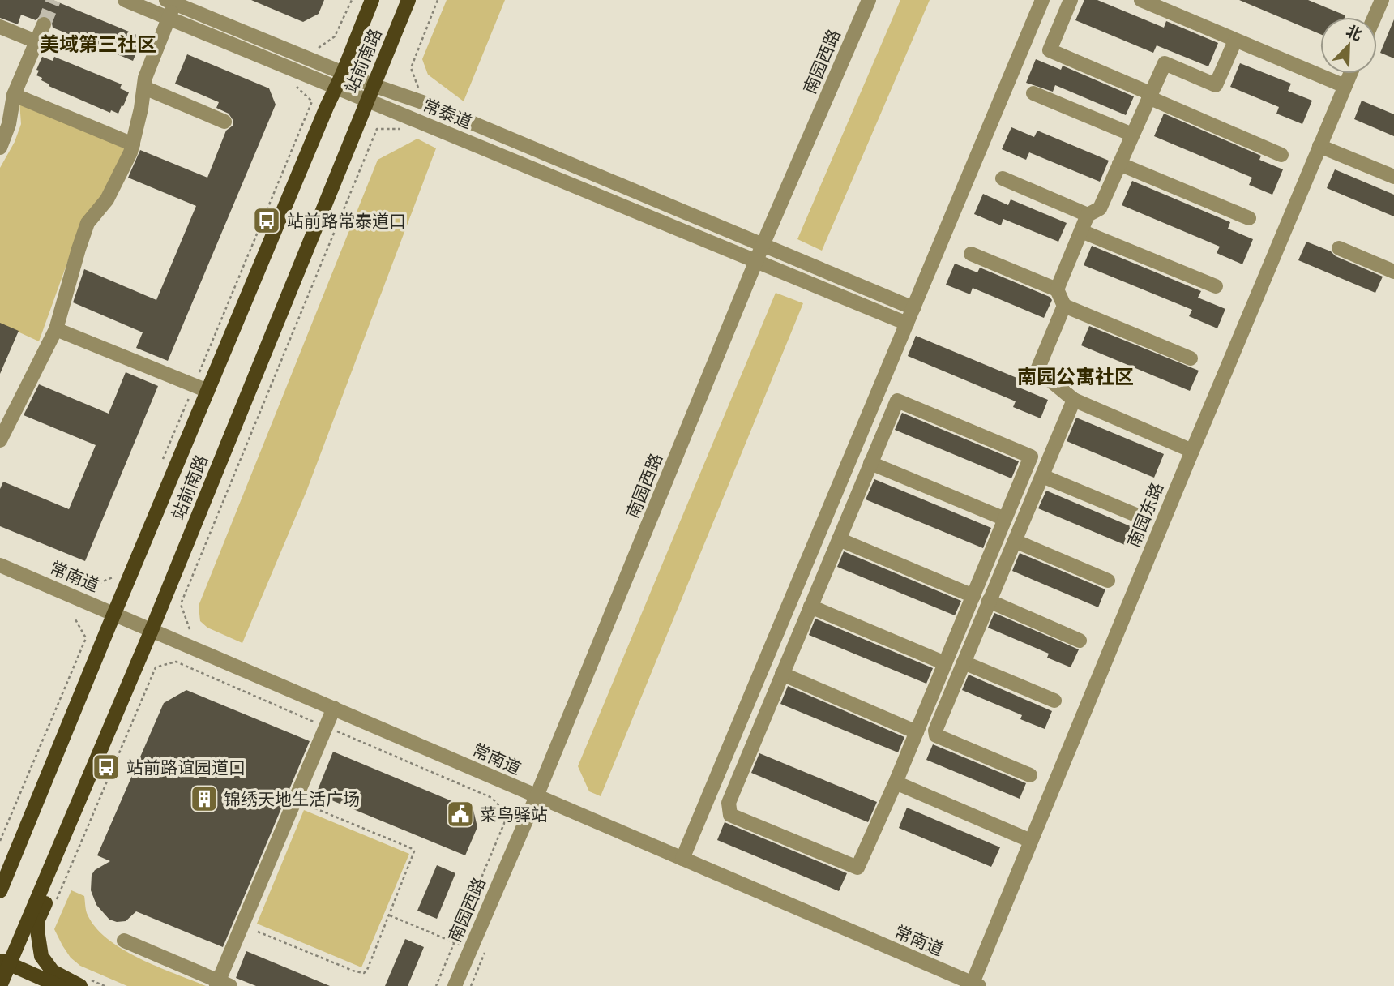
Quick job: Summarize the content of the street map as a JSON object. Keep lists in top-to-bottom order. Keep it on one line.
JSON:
{"streets":{"main road":["站前南路"],"street":["南园西路","常泰道","南园东路","常南道"]},"crossings":[["站前南路","常泰道"],["站前南路","常南道"],["南园西路","常泰道"],["南园西路","常南道"],["南园东路","常南道"]],"districts":["美域第三社区","南园公寓社区"],"places":{"bus stop":["站前路常泰道口","站前路谊园道口"],"building":["锦绣天地生活广场"],"public building":["菜鸟驿站"]},"north":"top right"}
